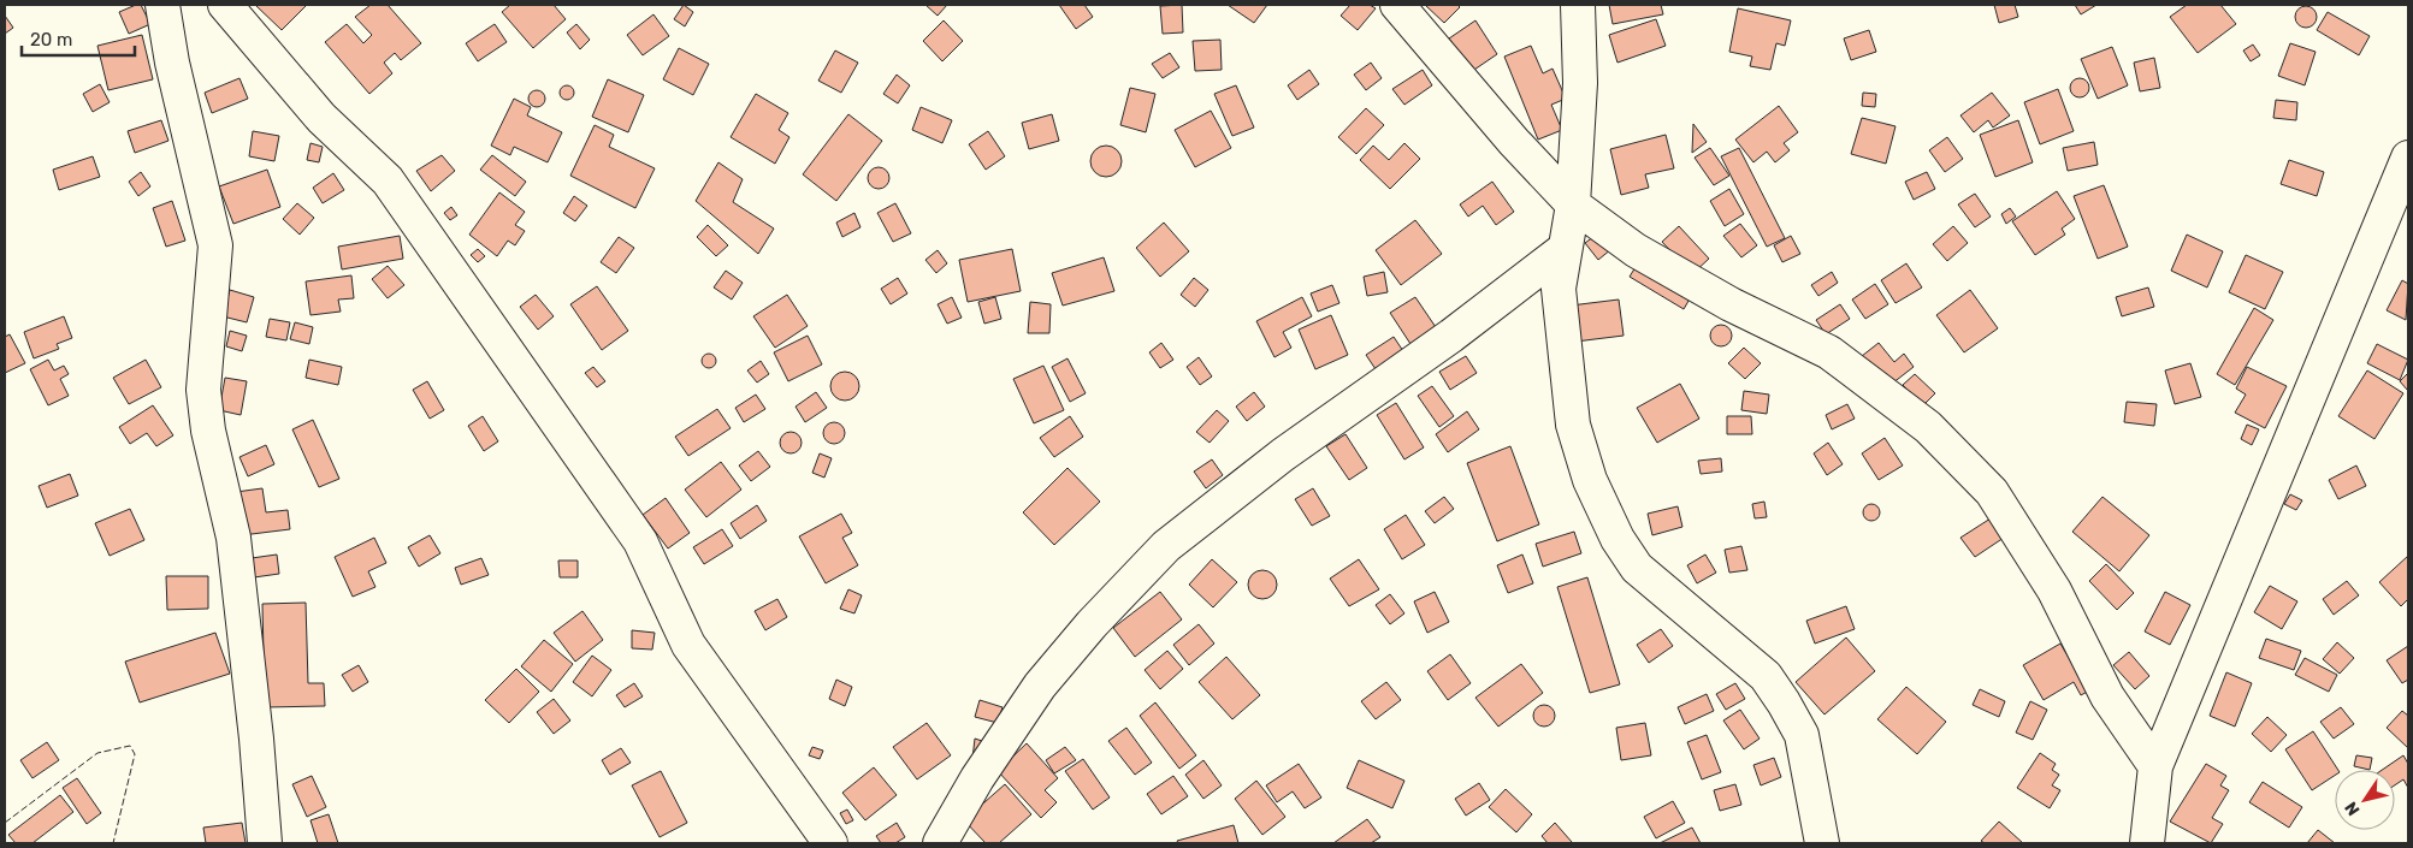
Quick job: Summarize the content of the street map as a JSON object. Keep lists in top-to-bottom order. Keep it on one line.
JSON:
{"scale_bar":"20 m","north":"bottom left"}
